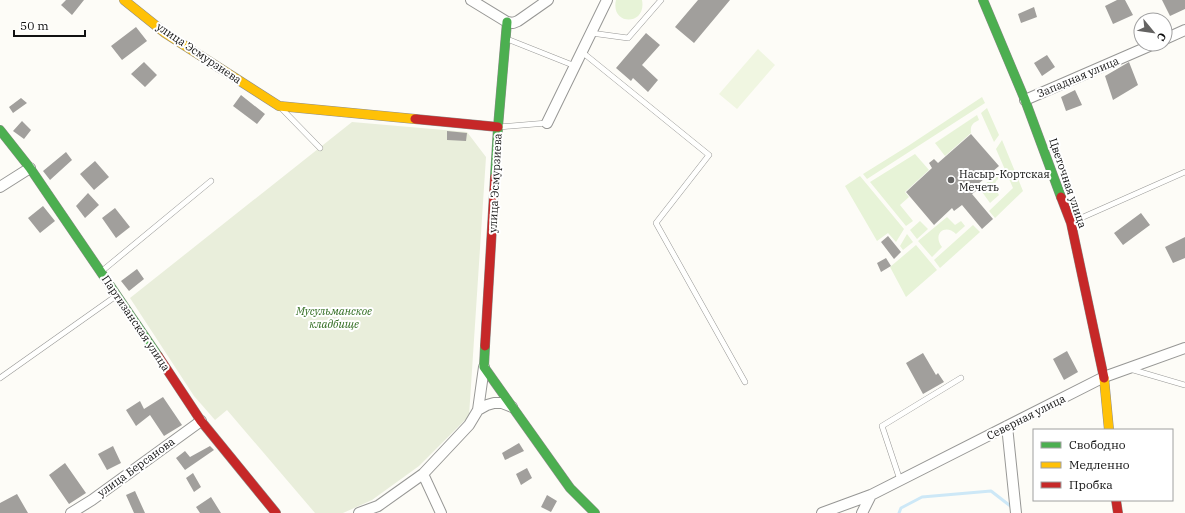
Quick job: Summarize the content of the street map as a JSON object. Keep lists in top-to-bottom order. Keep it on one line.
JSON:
{"streets":{"street":["улица Эсмурзиева","Западная улица","Цветочная улица","Партизанская улица","Северная улица","улица Берсанова"]},"crossings":[["Западная улица","Цветочная улица"],["Цветочная улица","Северная улица"],["Партизанская улица","улица Берсанова"]],"parks":["Мусульманское кладбище"],"places":["Насыр-Кортская Мечеть"],"legend":["Свободно","Медленно","Пробка"],"scale_bar":"50 m","north":"bottom right"}
